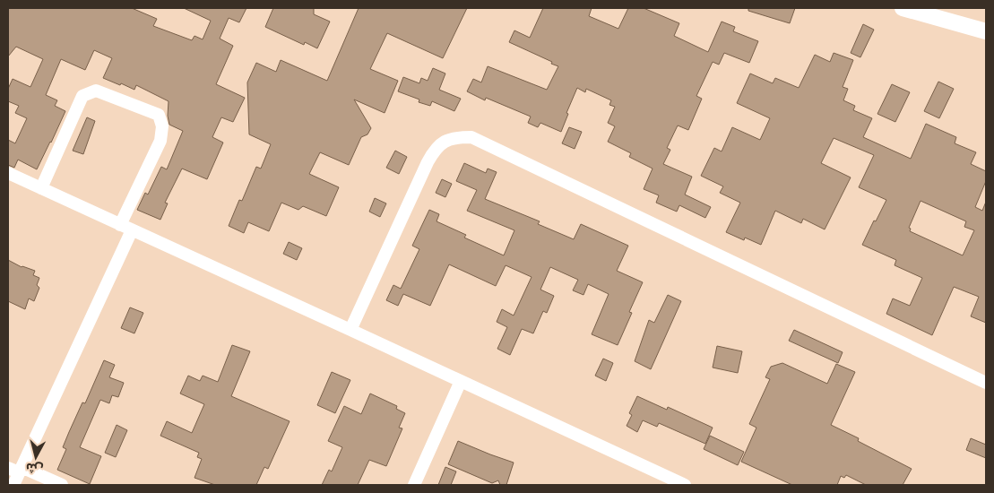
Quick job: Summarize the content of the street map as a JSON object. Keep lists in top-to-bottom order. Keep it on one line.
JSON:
{"north":"bottom"}
